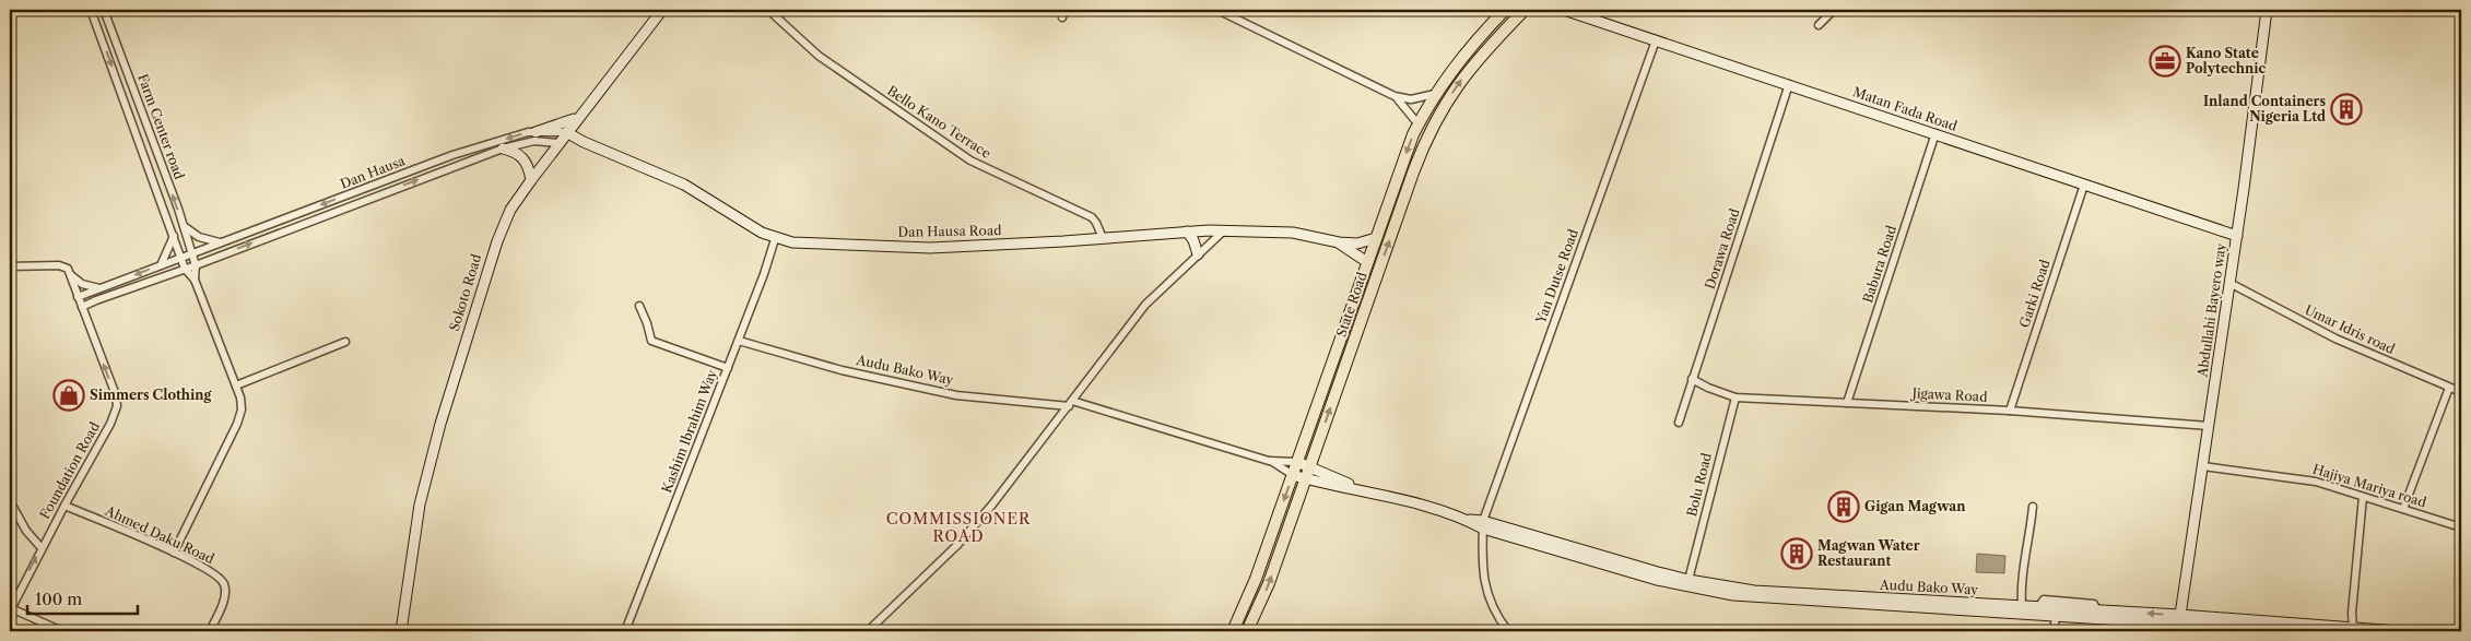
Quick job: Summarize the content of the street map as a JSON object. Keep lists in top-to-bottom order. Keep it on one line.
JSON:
{"streets":{"main road":["State Road"],"street":["Matan Fada Road","Bello Kano Terrace","Farm Center road","Dan Hausa","Dan Hausa Road","Dorawa Road","Babura Road","Yan Dutse Road","Sokoto Road","Garki Road","Abdullahi Bayero way","Umar Idris road","Audu Bako Way","Jigawa Road","Kashim Ibrahim Way","Foundation Road","Bolu Road","Hajiya Mariya road","Ahmed Daku Road"]},"crossings":[["Matan Fada Road","Dorawa Road"],["Matan Fada Road","Babura Road"],["Matan Fada Road","Yan Dutse Road"],["Matan Fada Road","Garki Road"],["Matan Fada Road","Abdullahi Bayero way"],["Bello Kano Terrace","Dan Hausa Road"],["Farm Center road","Dan Hausa"],["Dan Hausa","Dan Hausa Road"],["Dan Hausa","Sokoto Road"],["Dan Hausa","Foundation Road"],["Dan Hausa Road","Sokoto Road"],["Dan Hausa Road","State Road"],["Dan Hausa Road","Kashim Ibrahim Way"],["Dorawa Road","Jigawa Road"],["Babura Road","Jigawa Road"],["Yan Dutse Road","Audu Bako Way"],["Garki Road","Jigawa Road"],["State Road","Audu Bako Way"],["Abdullahi Bayero way","Umar Idris road"],["Abdullahi Bayero way","Audu Bako Way"],["Abdullahi Bayero way","Jigawa Road"],["Abdullahi Bayero way","Hajiya Mariya road"],["Audu Bako Way","Kashim Ibrahim Way"],["Audu Bako Way","Bolu Road"],["Jigawa Road","Bolu Road"],["Foundation Road","Ahmed Daku Road"]],"one_way":["Foundation Road"],"districts":["COMMISSIONER ROAD"],"places":{"office":["Kano State Polytechnic"],"building":["Inland Containers Nigeria Ltd","Gigan Magwan","Magwan Water Restaurant"],"shop":["Simmers Clothing"]},"scale_bar":"100 m"}
